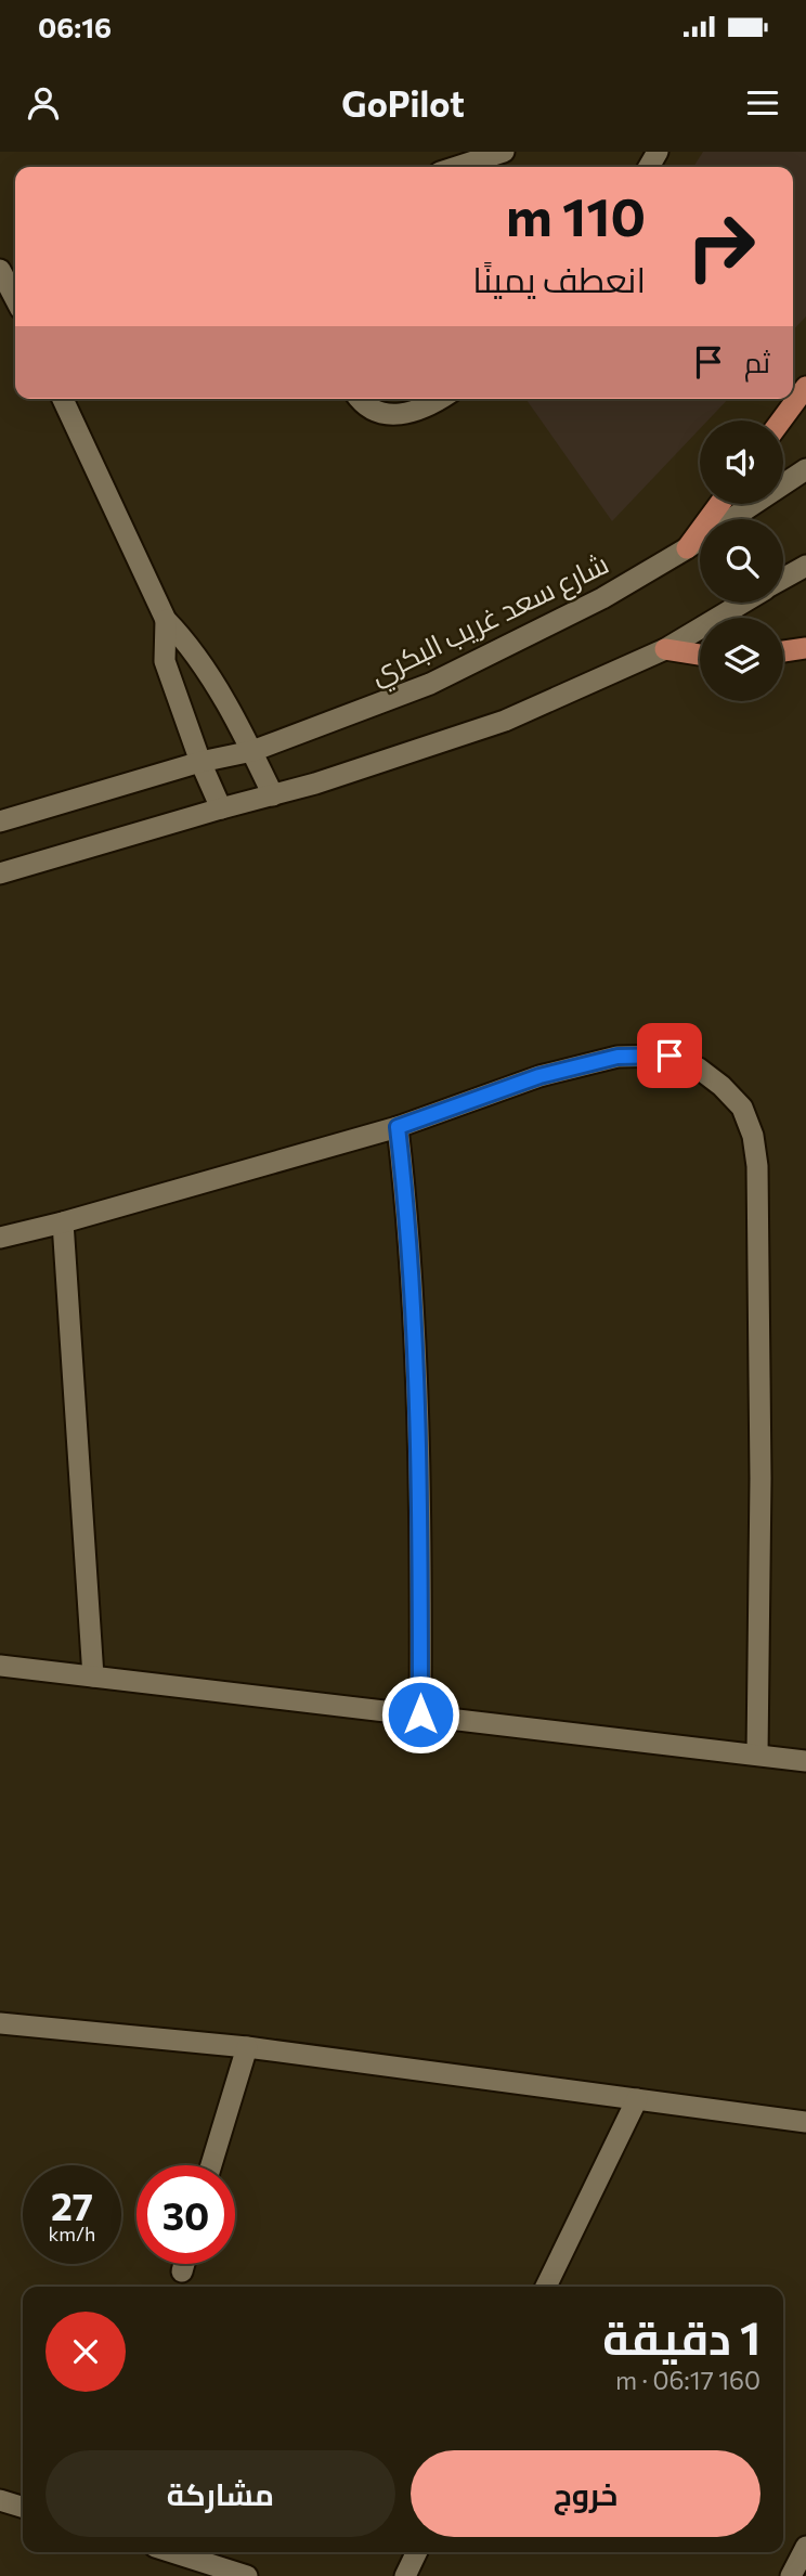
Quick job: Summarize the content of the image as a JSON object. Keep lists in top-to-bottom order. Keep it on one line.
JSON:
{"streets":{"street":["شارع سعد غريب البكري"]},"page":{"status":"06:16","header":"GoPilot","turn":["110 m","انعطف يمينًا"],"then":"ثم","speed":"27 km/h","limit":"30","heading":["1 دقيقة","160 m · 06:17"],"buttons":["خروج","مشاركة"]}}
